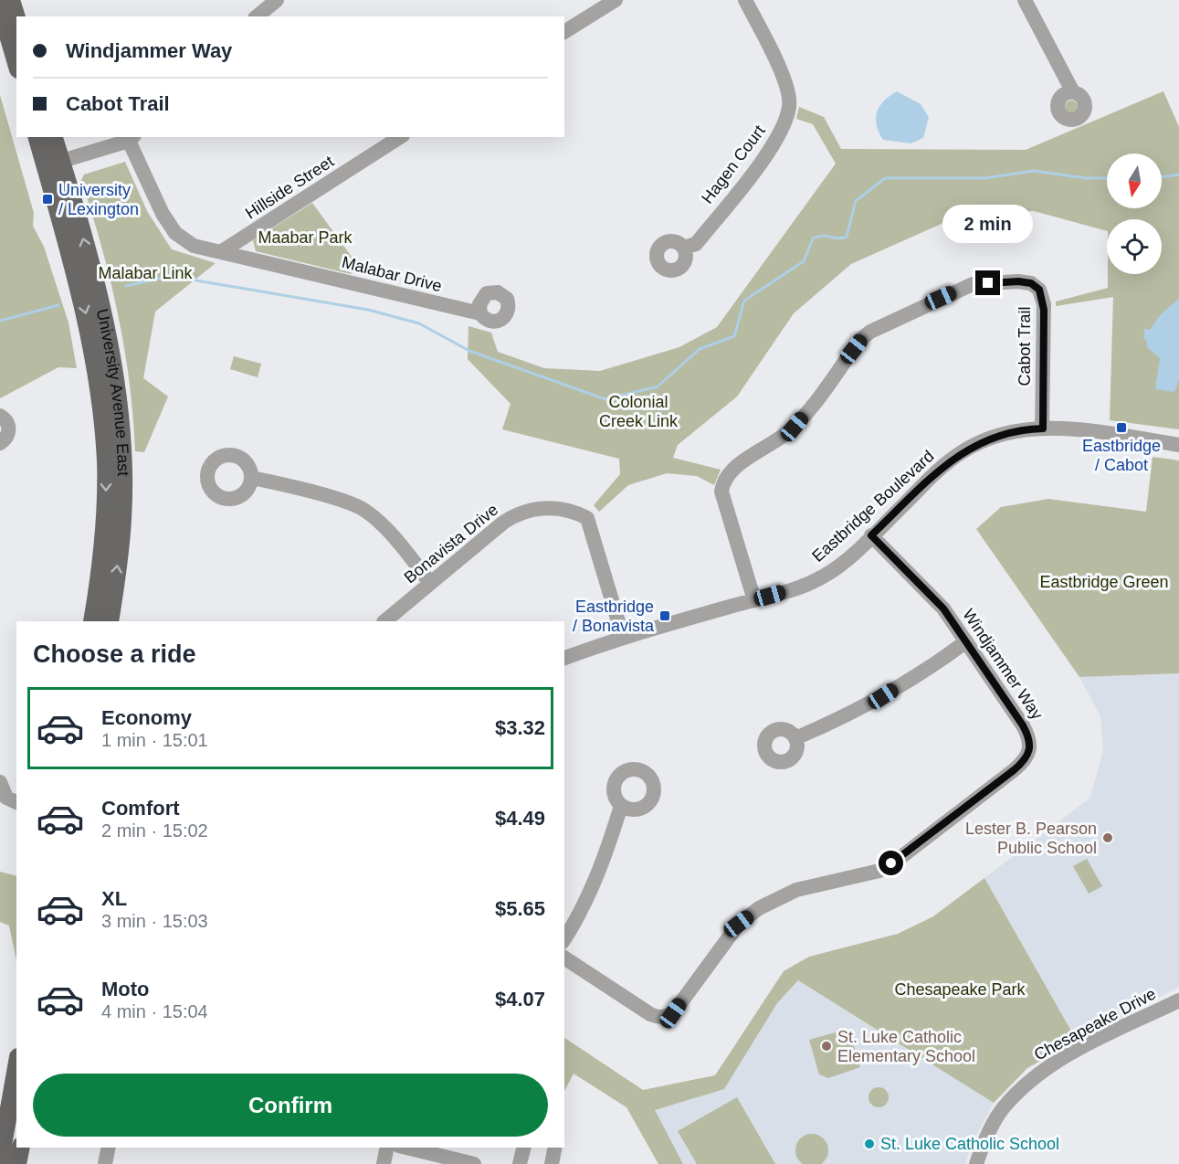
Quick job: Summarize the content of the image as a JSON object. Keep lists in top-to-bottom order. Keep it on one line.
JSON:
{"streets":{"main road":["University Avenue East"],"street":["Hagen Court","Hillside Street","Malabar Drive","Cabot Trail","Eastbridge Boulevard","Bonavista Drive","Windjammer Way","Chesapeake Drive"]},"crossings":[["Hillside Street","Malabar Drive"],["Cabot Trail","Eastbridge Boulevard"],["Eastbridge Boulevard","Bonavista Drive"],["Eastbridge Boulevard","Windjammer Way"]],"parks":["Maabar Park","Malabar Link","Colonial Creek Link","Eastbridge Green","Chesapeake Park"],"places":{"transit":["University / Lexington","Eastbridge / Cabot","Eastbridge / Bonavista"],"other":["Lester B. Pearson Public School","St. Luke Catholic Elementary School","St. Luke Catholic School"]},"north":"bottom","page":{"banner":["Windjammer Way","Cabot Trail"],"bubble":"2 min","heading":"Choose a ride","list":[{"name":"Economy","note":"1 min · 15:01","value":"$3.32"},{"name":"Comfort","note":"2 min · 15:02","value":"$4.49"},{"name":"XL","note":"3 min · 15:03","value":"$5.65"},{"name":"Moto","note":"4 min · 15:04","value":"$4.07"}],"buttons":"Confirm"}}
